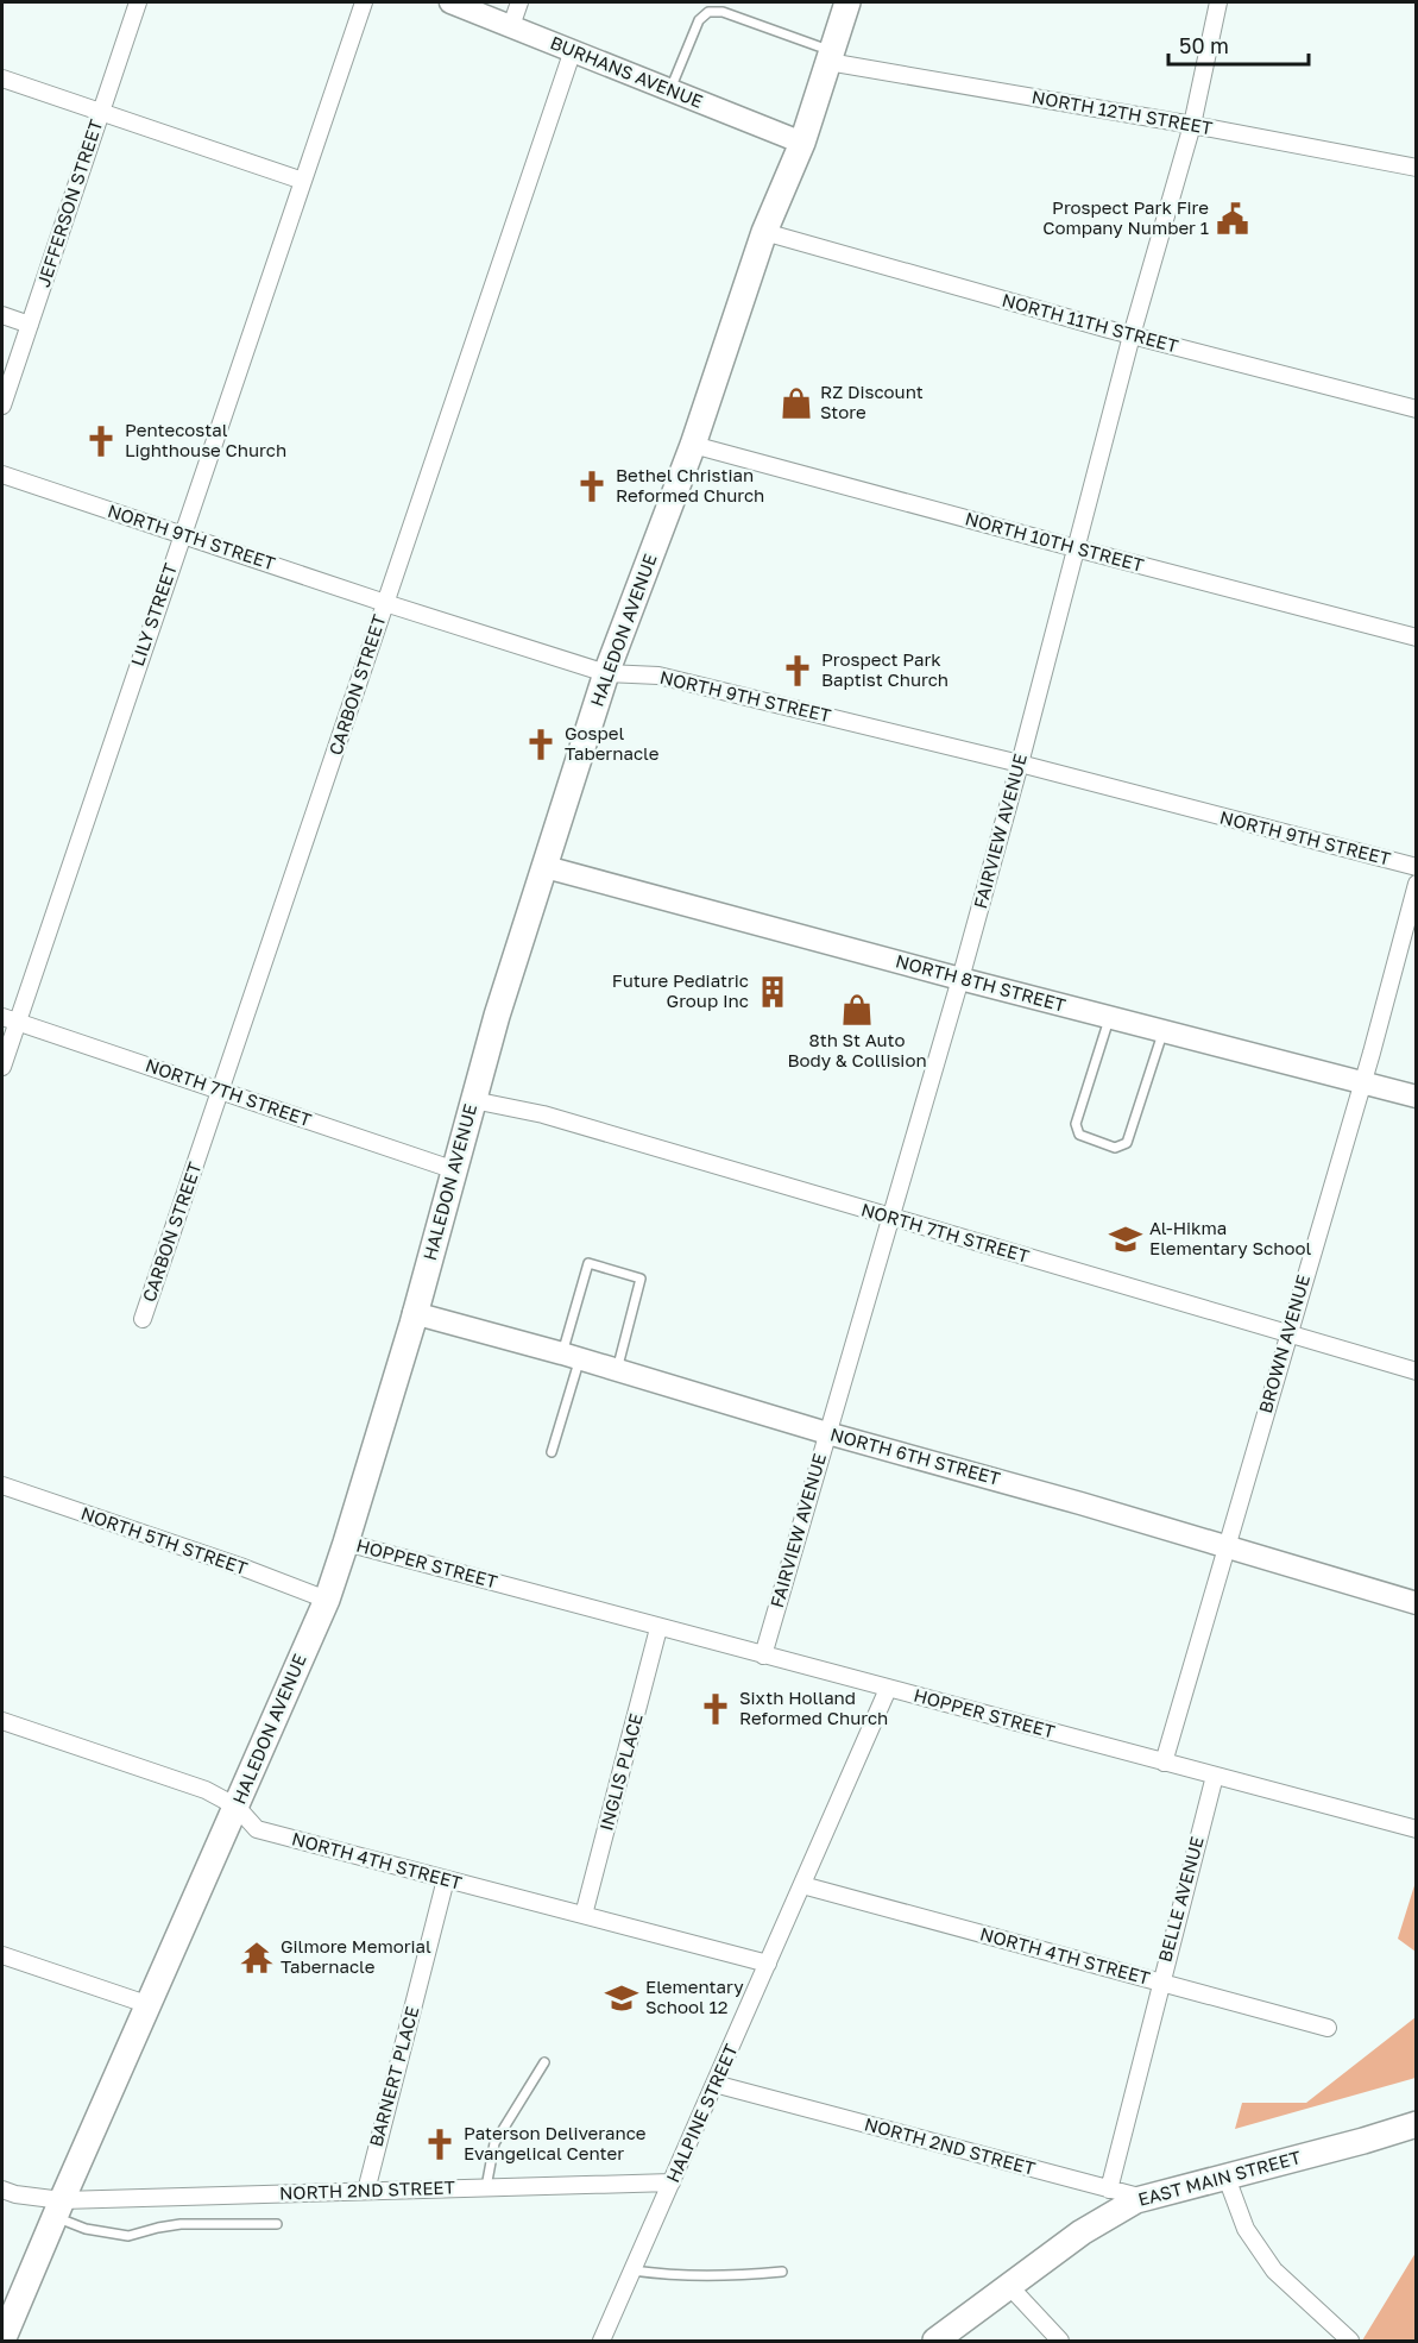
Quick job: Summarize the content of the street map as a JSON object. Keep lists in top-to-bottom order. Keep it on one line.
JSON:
{"streets":{"main road":["HALEDON AVENUE","EAST MAIN STREET"],"street":["BURHANS AVENUE","NORTH 12TH STREET","JEFFERSON STREET","NORTH 11TH STREET","NORTH 9TH STREET","NORTH 10TH STREET","LILY STREET","CARBON STREET","FAIRVIEW AVENUE","NORTH 8TH STREET","NORTH 7TH STREET","BROWN AVENUE","NORTH 6TH STREET","NORTH 5TH STREET","HOPPER STREET","INGLIS PLACE","NORTH 4TH STREET","BELLE AVENUE","BARNERT PLACE","HALPINE STREET","NORTH 2ND STREET"]},"crossings":[["BURHANS AVENUE","HALEDON AVENUE"],["BURHANS AVENUE","CARBON STREET"],["NORTH 12TH STREET","HALEDON AVENUE"],["NORTH 12TH STREET","FAIRVIEW AVENUE"],["NORTH 11TH STREET","HALEDON AVENUE"],["NORTH 11TH STREET","FAIRVIEW AVENUE"],["NORTH 9TH STREET","LILY STREET"],["NORTH 9TH STREET","HALEDON AVENUE"],["NORTH 9TH STREET","CARBON STREET"],["NORTH 9TH STREET","FAIRVIEW AVENUE"],["NORTH 10TH STREET","HALEDON AVENUE"],["NORTH 10TH STREET","FAIRVIEW AVENUE"],["LILY STREET","NORTH 7TH STREET"],["HALEDON AVENUE","NORTH 8TH STREET"],["HALEDON AVENUE","NORTH 7TH STREET"],["HALEDON AVENUE","NORTH 6TH STREET"],["HALEDON AVENUE","NORTH 5TH STREET"],["HALEDON AVENUE","HOPPER STREET"],["HALEDON AVENUE","NORTH 4TH STREET"],["HALEDON AVENUE","NORTH 2ND STREET"],["CARBON STREET","NORTH 7TH STREET"],["FAIRVIEW AVENUE","NORTH 8TH STREET"],["FAIRVIEW AVENUE","NORTH 7TH STREET"],["FAIRVIEW AVENUE","NORTH 6TH STREET"],["FAIRVIEW AVENUE","HOPPER STREET"],["NORTH 8TH STREET","BROWN AVENUE"],["NORTH 7TH STREET","BROWN AVENUE"],["BROWN AVENUE","NORTH 6TH STREET"],["BROWN AVENUE","HOPPER STREET"],["HOPPER STREET","INGLIS PLACE"],["HOPPER STREET","BELLE AVENUE"],["HOPPER STREET","HALPINE STREET"],["INGLIS PLACE","NORTH 4TH STREET"],["NORTH 4TH STREET","BELLE AVENUE"],["NORTH 4TH STREET","BARNERT PLACE"],["NORTH 4TH STREET","HALPINE STREET"],["BELLE AVENUE","NORTH 2ND STREET"],["BARNERT PLACE","NORTH 2ND STREET"],["HALPINE STREET","NORTH 2ND STREET"],["NORTH 2ND STREET","EAST MAIN STREET"]],"places":{"public building":["Prospect Park Fire Company Number 1"],"shop":["RZ Discount Store","8th St Auto Body & Collision"],"church":["Pentecostal Lighthouse Church","Bethel Christian Reformed Church","Prospect Park Baptist Church","Gospel Tabernacle","Sixth Holland Reformed Church","Paterson Deliverance Evangelical Center"],"building":["Future Pediatric Group Inc"],"school or university":["Al-Hikma Elementary School","Elementary School 12"],"temple":["Gilmore Memorial Tabernacle"]},"scale_bar":"50 m"}
